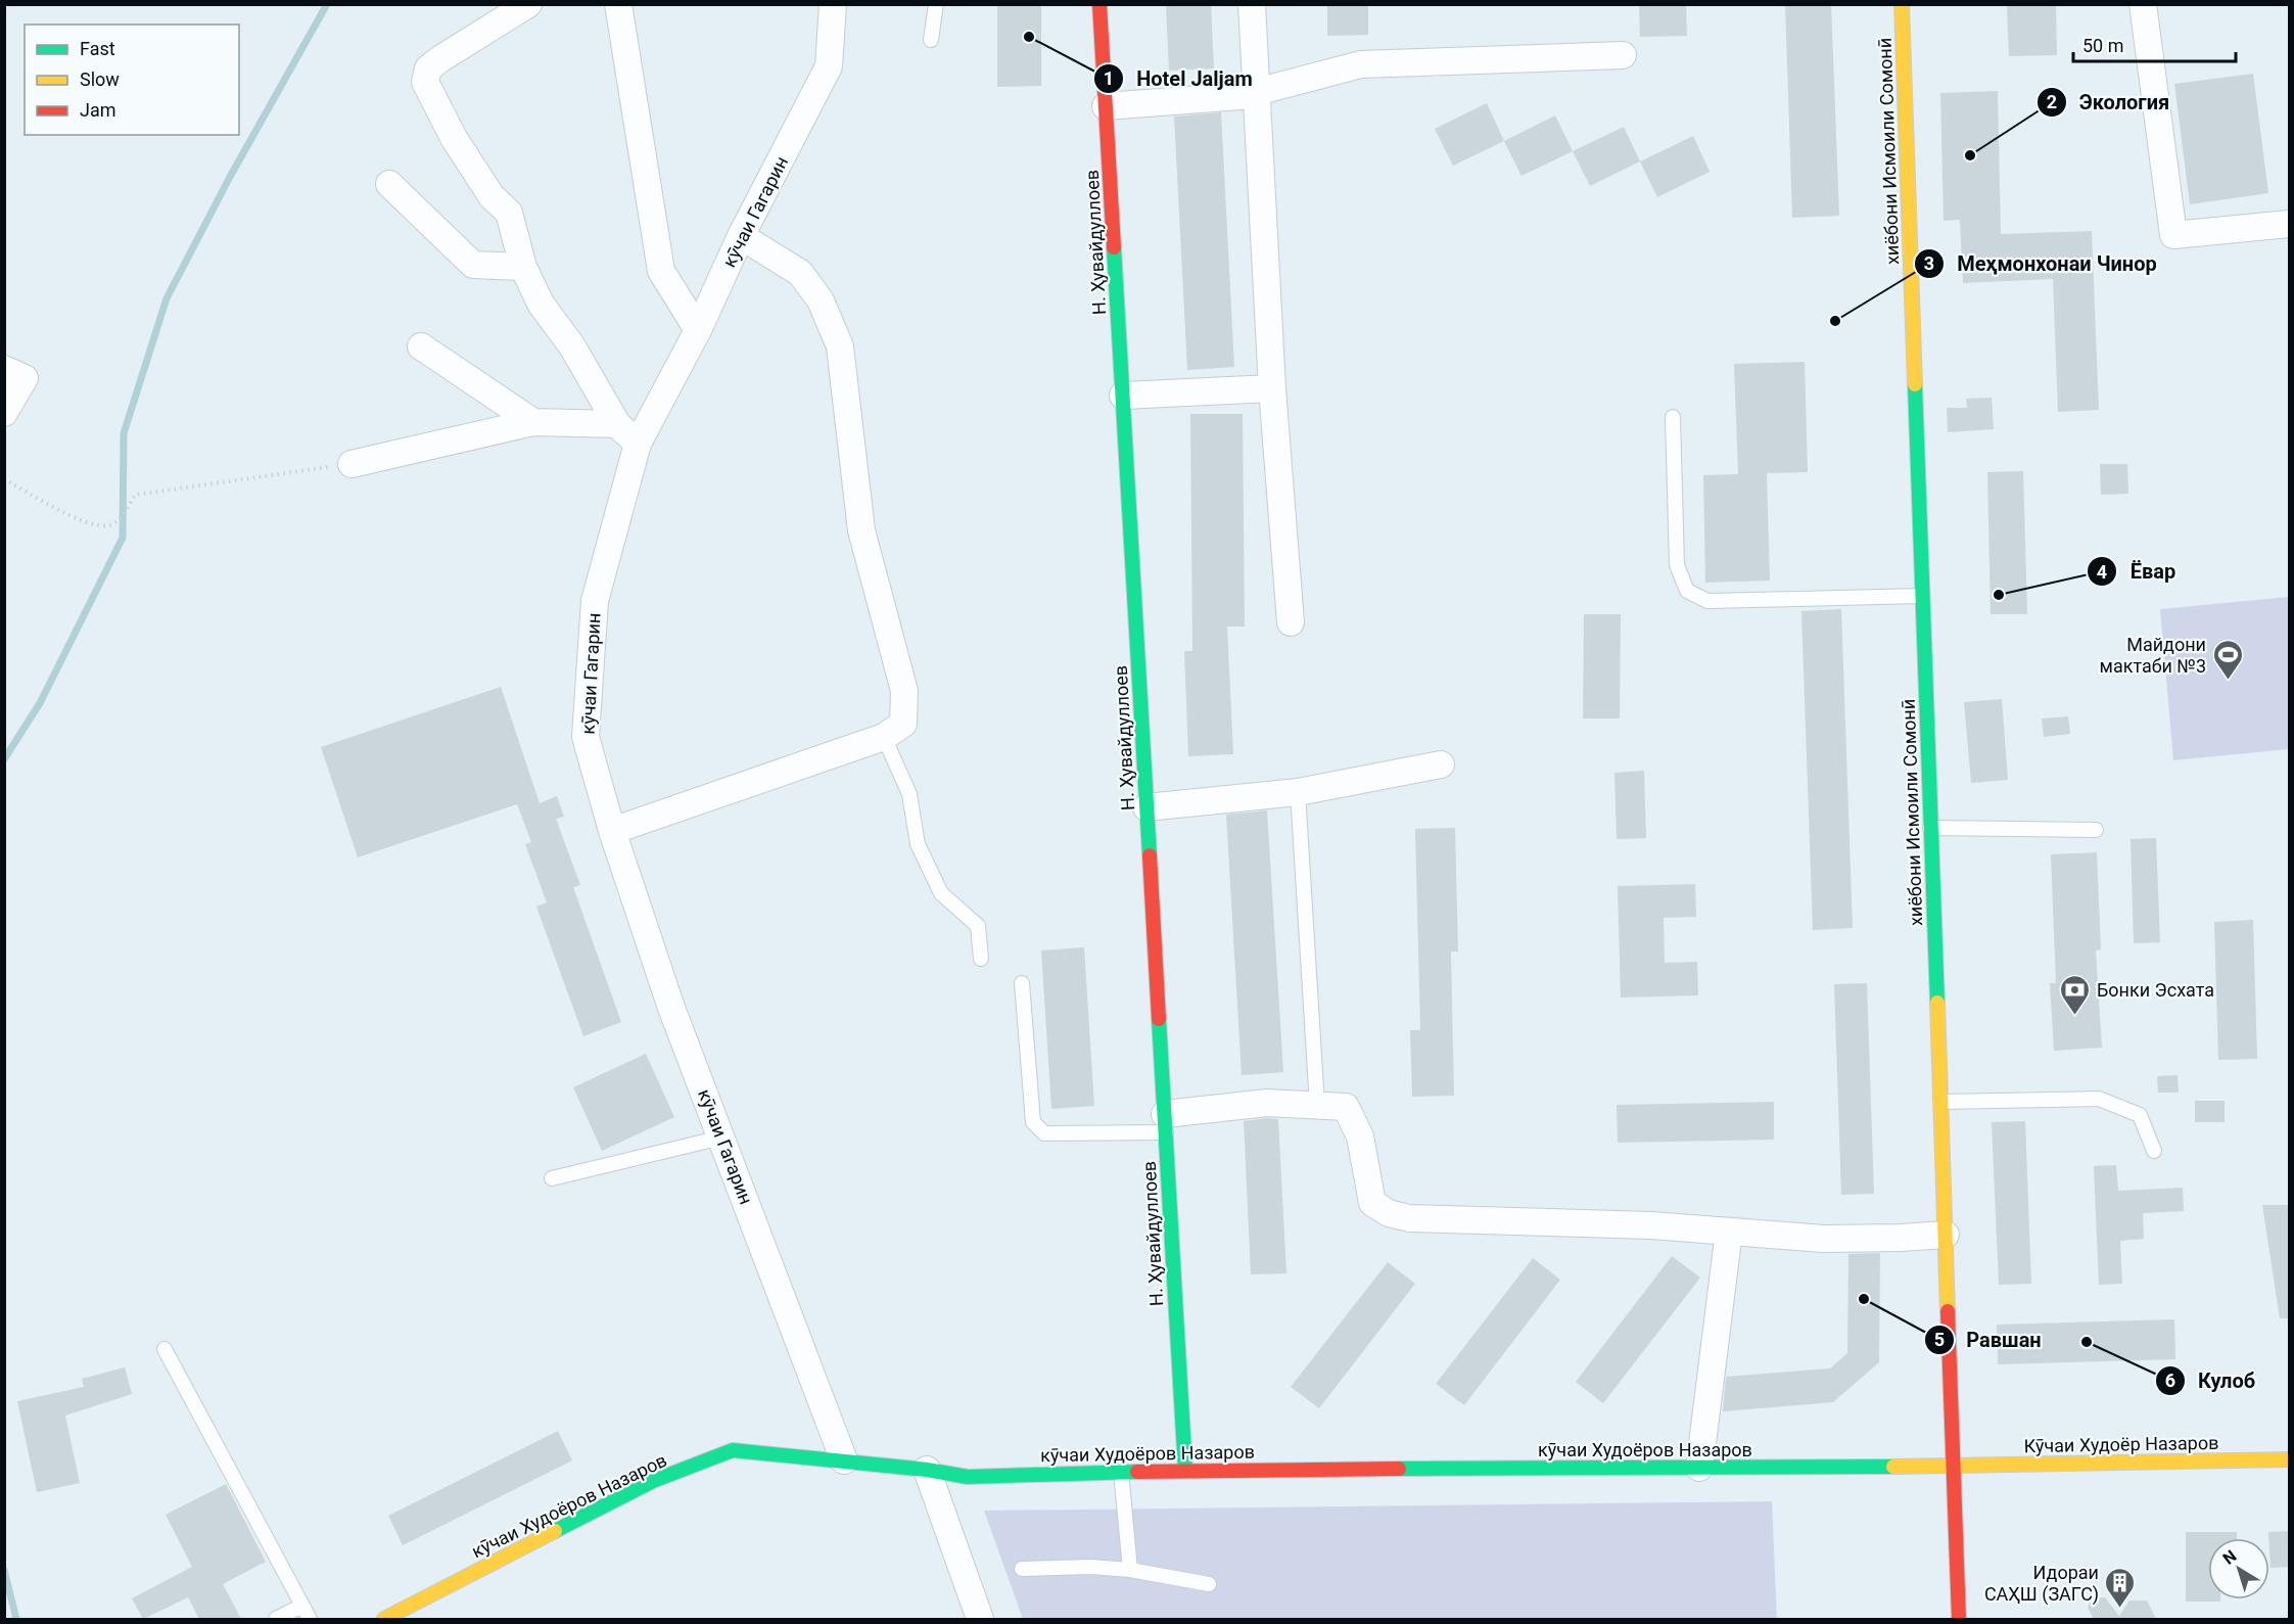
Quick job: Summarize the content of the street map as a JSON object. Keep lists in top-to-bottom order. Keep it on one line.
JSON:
{"streets":{"street":["хиёбони Исмоили Сомонӣ","кӯчаи Гагарин","Н. Ҳувайдуллоев","Кӯчаи Худоёр Назаров","кӯчаи Худоёров Назаров"]},"crossings":[["хиёбони Исмоили Сомонӣ","Кӯчаи Худоёр Назаров"],["хиёбони Исмоили Сомонӣ","кӯчаи Худоёров Назаров"],["кӯчаи Гагарин","кӯчаи Худоёров Назаров"],["Н. Ҳувайдуллоев","кӯчаи Худоёров Назаров"],["Кӯчаи Худоёр Назаров","кӯчаи Худоёров Назаров"]],"places":{"other":["Hotel Jaljam","Экология","Меҳмонхонаи Чинор","Ёвар","Равшан","Кулоб"],"sports":["Майдони мактаби №3"],"bank":["Бонки Эсхата"],"building":["Идораи САҲШ (ЗАГС)"]},"legend":["Fast","Slow","Jam"],"scale_bar":"50 m","north":"top left"}
